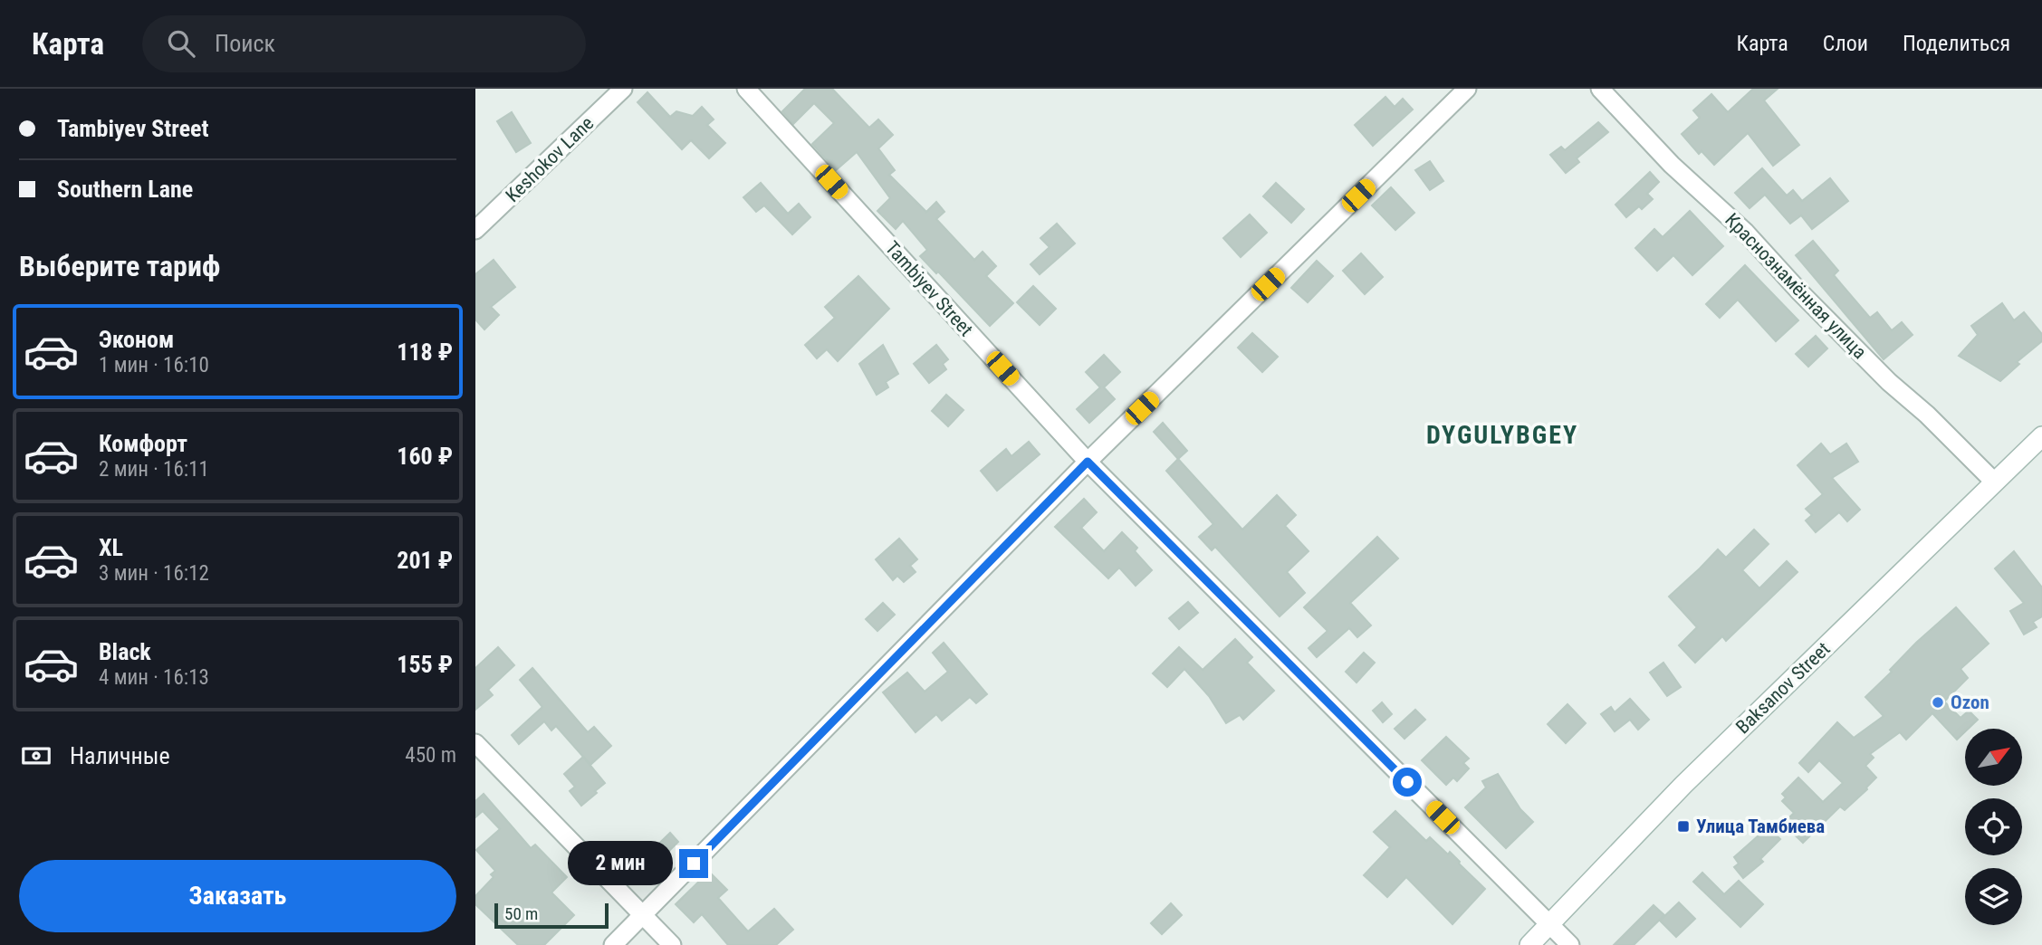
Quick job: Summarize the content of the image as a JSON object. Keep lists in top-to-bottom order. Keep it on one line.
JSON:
{"streets":{"main road":["Baksanov Street"],"street":["Keshokov Lane","Краснознамённая улица","Tambiyev Street"]},"crossings":[["Краснознамённая улица","Baksanov Street"],["Tambiyev Street","Baksanov Street"]],"districts":["DYGULYBGEY"],"places":{"other":["Ozon"],"transit":["Улица Тамбиева"]},"scale_bar":"50 m","north":"top right","page":{"header":"Карта","search":"Поиск","nav":["Карта","Слои","Поделиться"],"banner":["Tambiyev Street","Southern Lane"],"heading":"Выберите тариф","list":[{"name":"Эконом","note":"1 мин · 16:10","value":"118 ₽"},{"name":"Комфорт","note":"2 мин · 16:11","value":"160 ₽"},{"name":"XL","note":"3 мин · 16:12","value":"201 ₽"},{"name":"Black","note":"4 мин · 16:13","value":"155 ₽"}],"pay":["Наличные","450 m"],"bubble":"2 мин","buttons":"Заказать","scale":"50 m"}}
